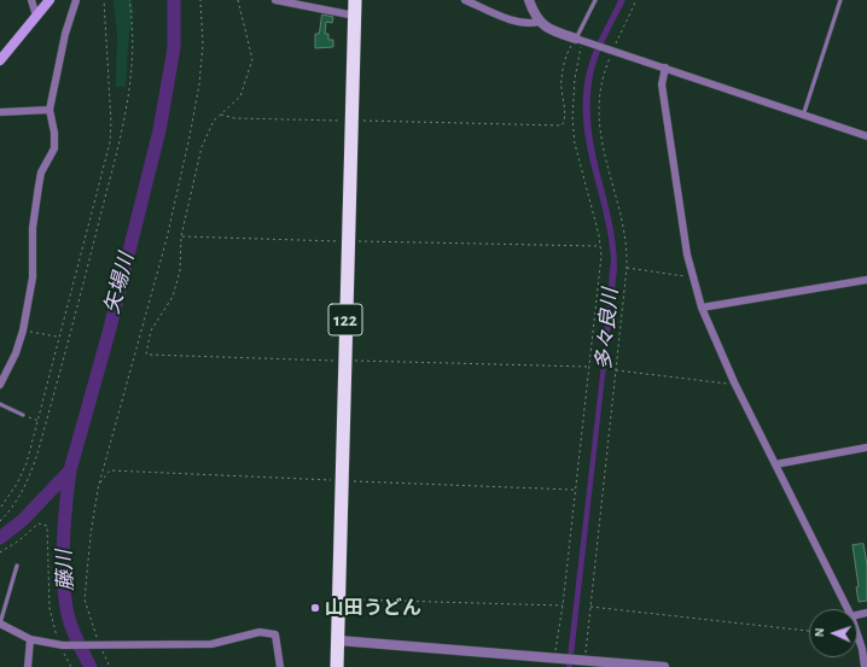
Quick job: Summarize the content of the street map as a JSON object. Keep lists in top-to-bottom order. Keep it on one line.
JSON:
{"streets":{"highway":["122"]},"water":["矢場川","多々良川","藤川"],"places":["山田うどん"],"north":"left"}
